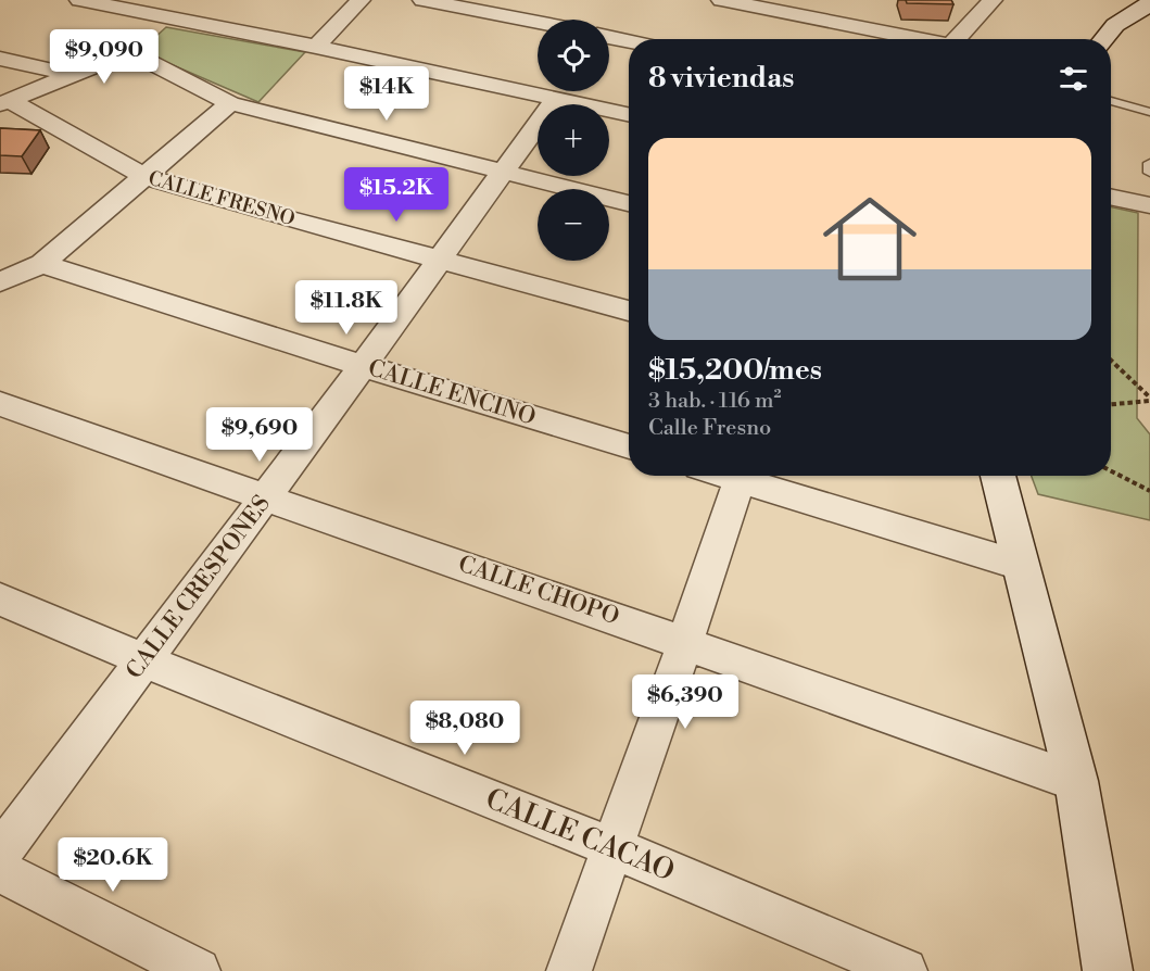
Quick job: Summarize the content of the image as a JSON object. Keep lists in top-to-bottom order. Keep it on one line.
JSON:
{"streets":{"street":["CALLE FRESNO","CALLE ENCINO","CALLE CRESPONES","CALLE CHOPO","CALLE CACAO"]},"crossings":[["CALLE FRESNO","CALLE CRESPONES"],["CALLE ENCINO","CALLE CRESPONES"],["CALLE CRESPONES","CALLE CHOPO"],["CALLE CRESPONES","CALLE CACAO"]],"page":{"map_buttons":["+","−"],"price":["$9,090","$14K","$15.2K","$11.8K","$9,690","$6,390","$8,080","$20.6K"],"heading":"8 viviendas","list":[{"name":"$15,200/mes","note":"3 hab. · 116 m² · Calle Fresno"}]}}
